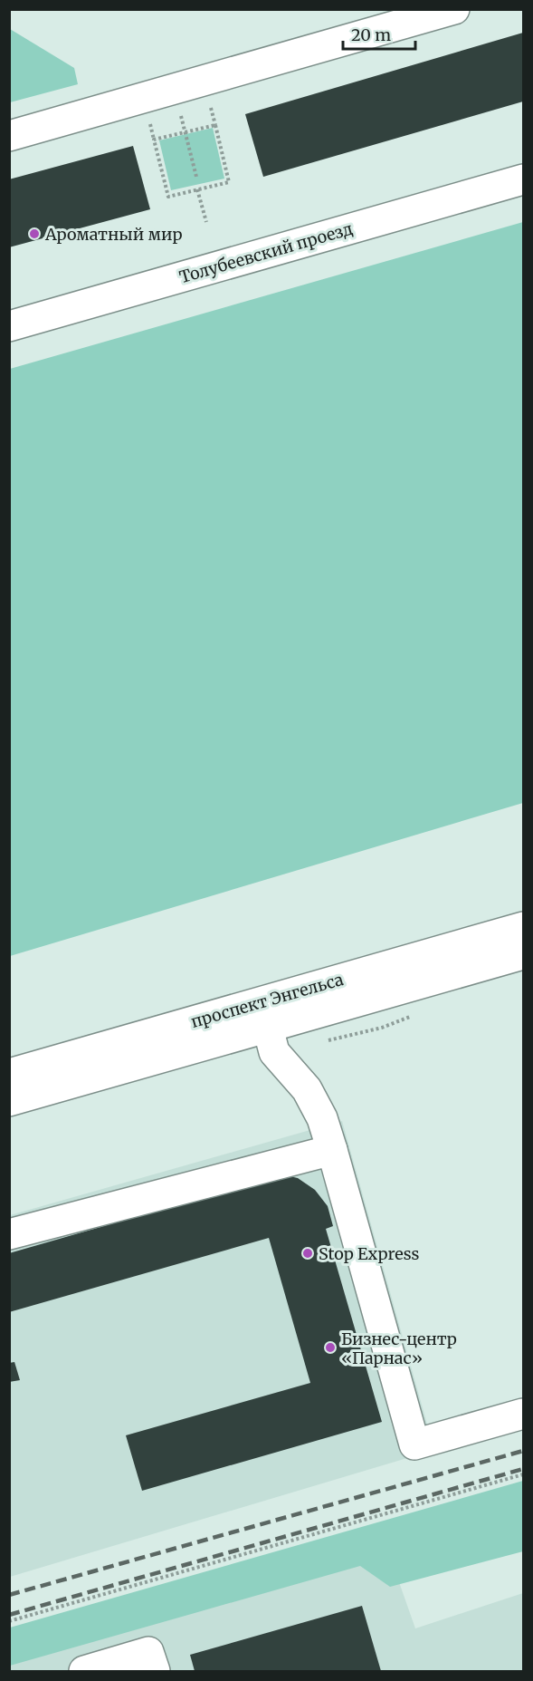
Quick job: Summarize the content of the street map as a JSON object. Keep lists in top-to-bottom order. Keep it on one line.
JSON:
{"streets":{"main road":["Толубеевский проезд","проспект Энгельса"]},"places":["Ароматный мир","Stop Express","Бизнес-центр «Парнас»"],"scale_bar":"20 m"}
